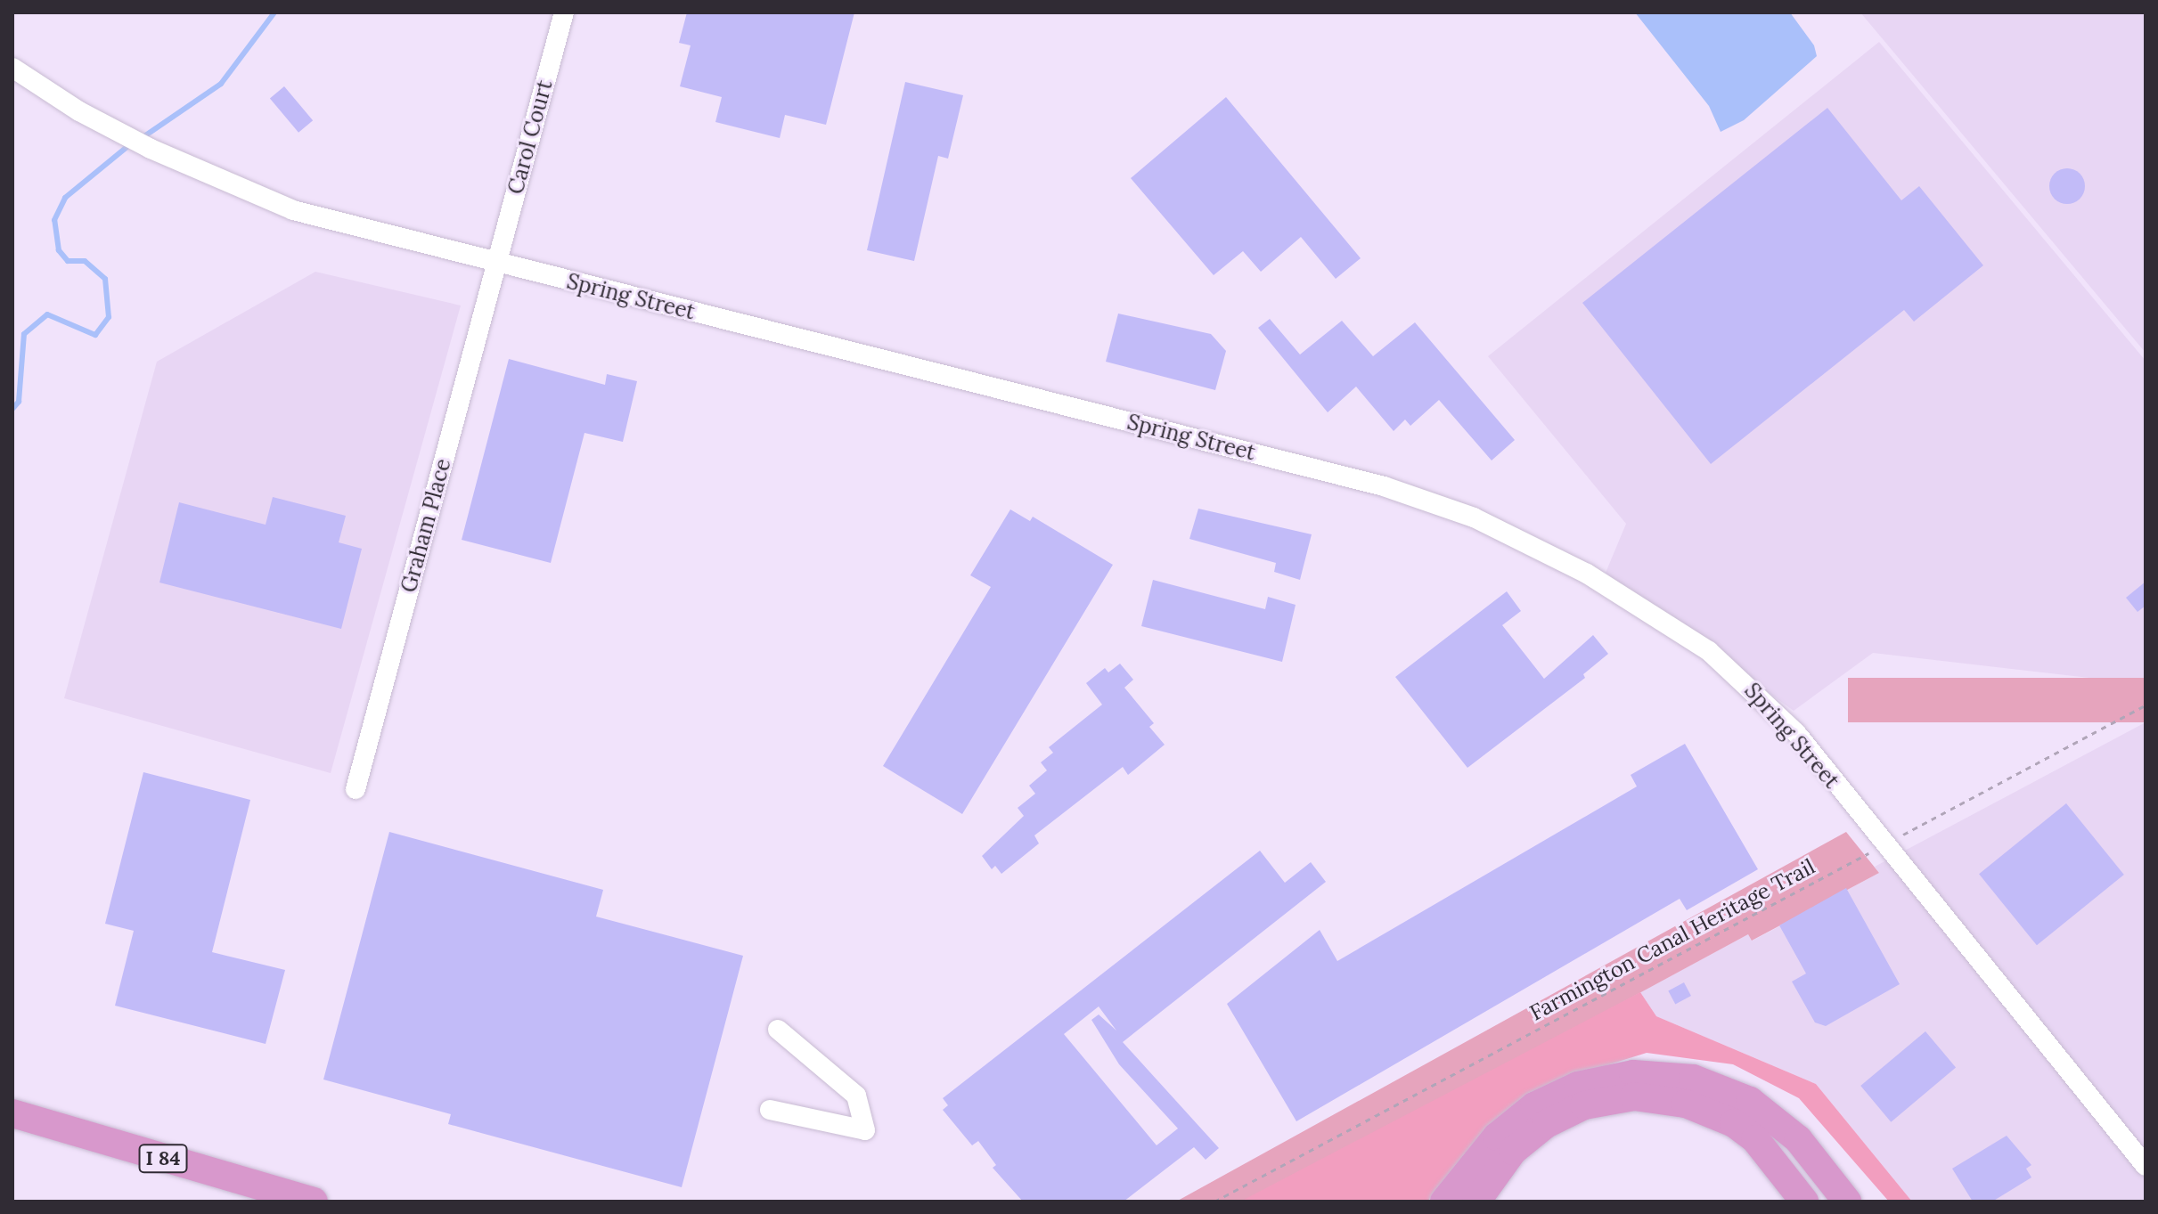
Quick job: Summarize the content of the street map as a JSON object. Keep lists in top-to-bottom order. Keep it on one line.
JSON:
{"streets":{"highway":["I 84"],"street":["Carol Court","Spring Street","Graham Place"],"path":["Farmington Canal Heritage Trail"]},"crossings":[["Carol Court","Spring Street"],["Carol Court","Graham Place"],["Spring Street","Graham Place"],["Spring Street","Farmington Canal Heritage Trail"]]}
